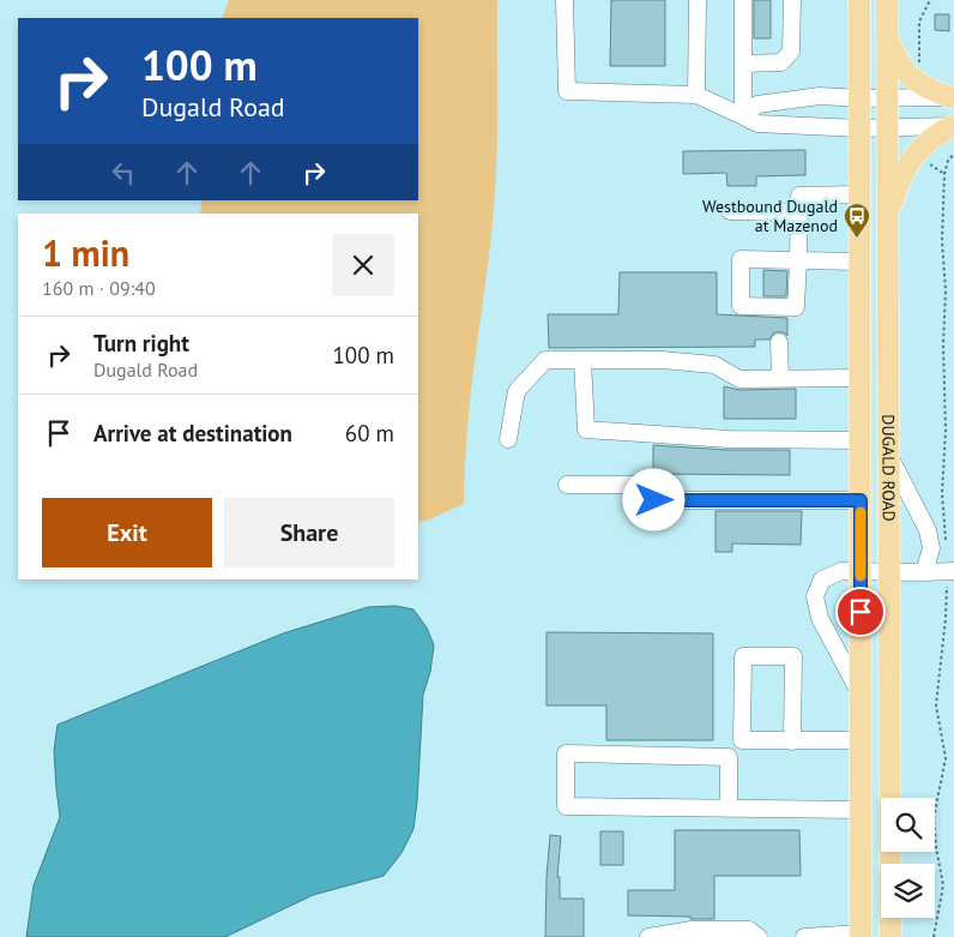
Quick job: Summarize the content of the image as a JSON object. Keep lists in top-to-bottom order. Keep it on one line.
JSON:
{"streets":{"main road":["DUGALD ROAD"]},"places":{"bus stop":["Westbound Dugald at Mazenod"]},"page":{"turn":["100 m","Dugald Road"],"heading":["1 min","160 m · 09:40"],"list":[{"name":"Turn right","note":"Dugald Road","value":"100 m"},{"name":"Arrive at destination","value":"60 m"}],"buttons":["Exit","Share"]}}
